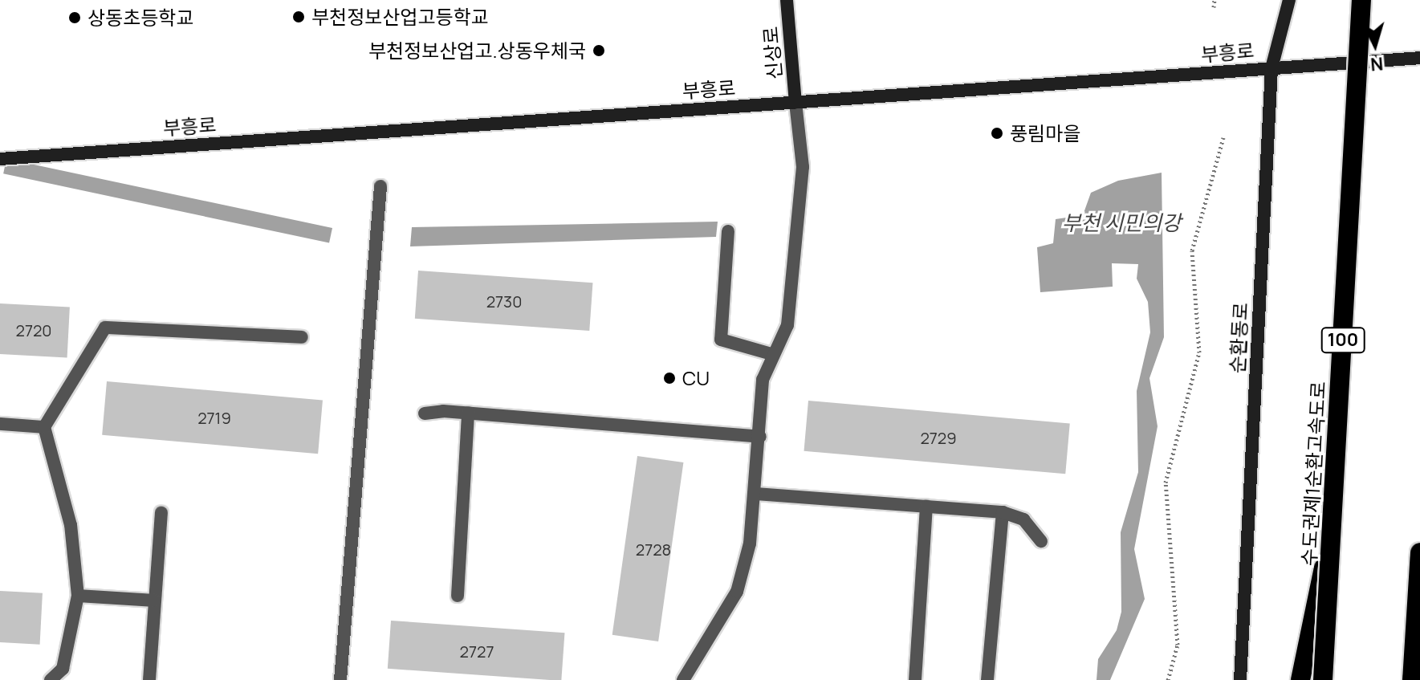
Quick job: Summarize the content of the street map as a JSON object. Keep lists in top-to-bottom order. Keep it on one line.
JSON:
{"streets":{"highway":["100","수도권제1순환고속도로"],"street":["부흥로","신상로","순환동로"]},"crossings":[["부흥로","신상로"],["부흥로","순환동로"]],"water":["부천 시민의강"],"places":["부천정보산업고등학교","상동초등학교","부천정보산업고.상동우체국","풍림마을","CU"],"house_numbers":["2730","2720","2719","2729","2728","2727"],"north":"bottom"}
